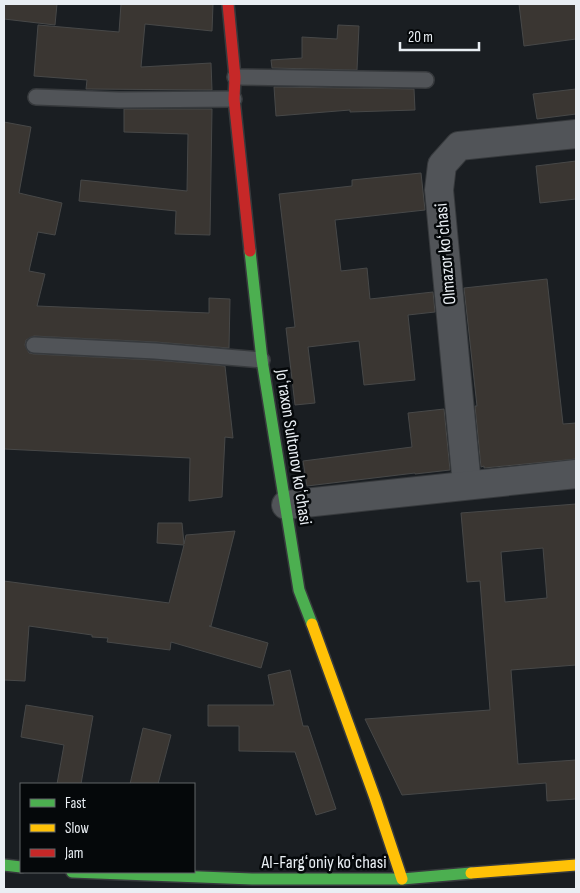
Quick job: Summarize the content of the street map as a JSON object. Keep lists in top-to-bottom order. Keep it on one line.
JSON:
{"streets":{"street":["Olmazor koʻchasi","Joʻraxon Sultonov koʻchasi","Al-Fargʻoniy koʻchasi"]},"crossings":[["Joʻraxon Sultonov koʻchasi","Al-Fargʻoniy koʻchasi"]],"legend":["Fast","Slow","Jam"],"scale_bar":"20 m"}
